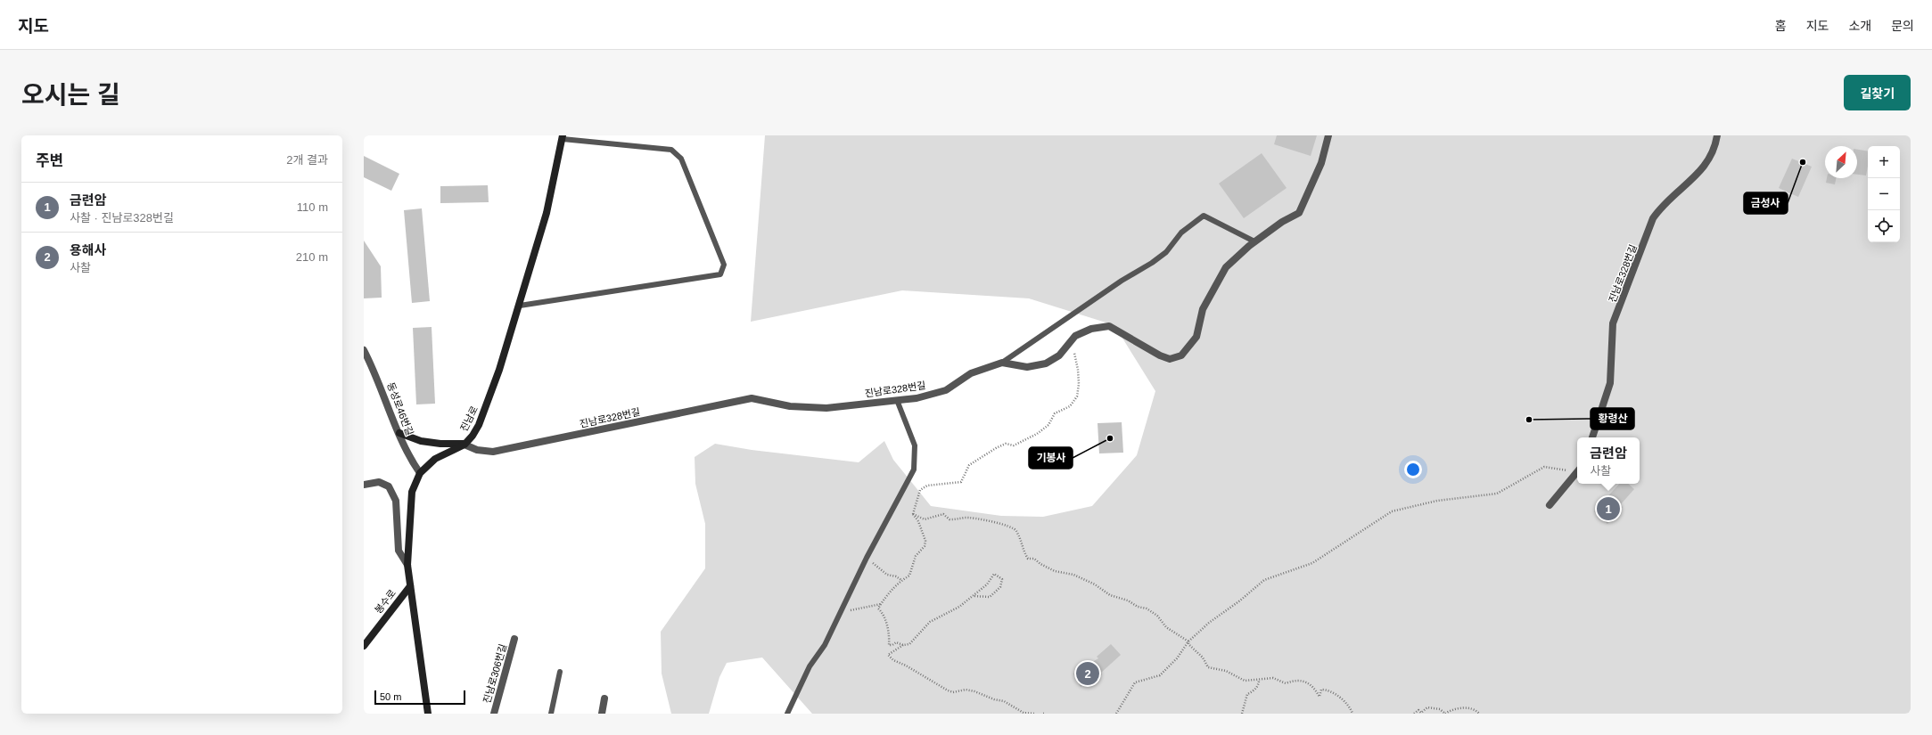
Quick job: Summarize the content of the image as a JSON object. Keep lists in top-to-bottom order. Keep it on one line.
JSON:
{"streets":{"street":["진남로328번길","동성로46번길","진남로","봉수로","진남로306번길"]},"crossings":[["진남로328번길","진남로"],["동성로46번길","진남로"],["진남로","봉수로"]],"places":["금성사","황령산","기봉사"],"scale_bar":"50 m","north":"top right","page":{"header":"지도","nav":["홈","지도","소개","문의"],"title":"오시는 길","buttons":"길찾기","heading":["주변","2개 결과"],"map_buttons":["+","−"],"list":[{"mark":"1","name":"금련암","note":"사찰 · 진남로328번길","value":"110 m"},{"mark":"2","name":"용해사","note":"사찰","value":"210 m"}],"popup":["금련암","사찰"],"pins":["1","2"],"scale":"50 m"}}
